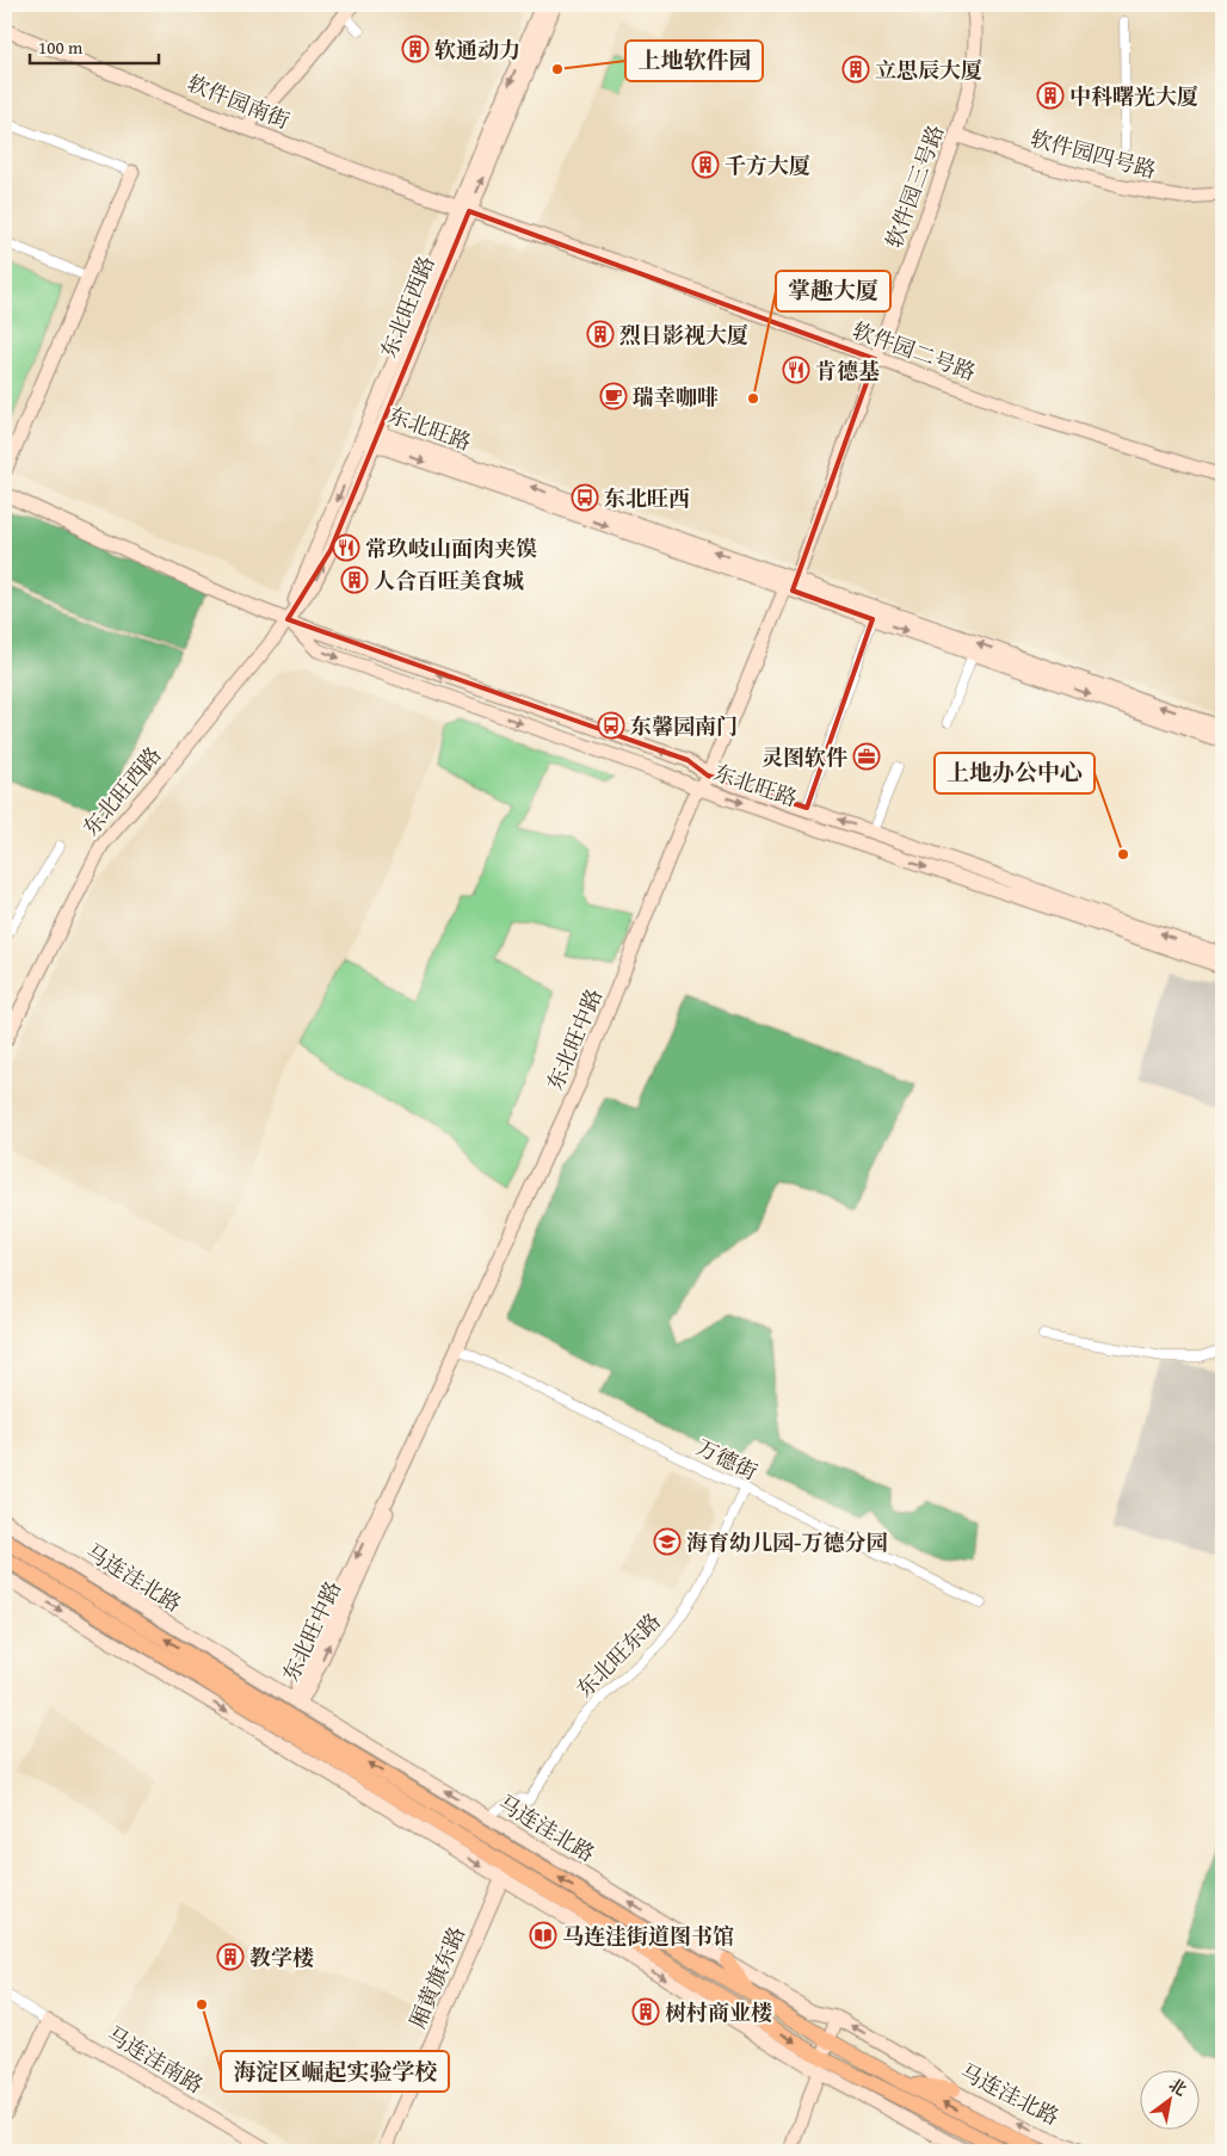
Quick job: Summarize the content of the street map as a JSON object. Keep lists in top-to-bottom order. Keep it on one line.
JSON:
{"streets":{"main road":["马连洼北路"],"street":["软件园南街","软件园四号路","软件园三号路","东北旺西路","软件园二号路","东北旺路","东北旺中路","万德街","东北旺东路","厢黄旗东路","马连洼南路"]},"crossings":[["软件园南街","东北旺西路"],["软件园南街","软件园二号路"],["软件园四号路","软件园三号路"],["软件园三号路","软件园二号路"],["软件园三号路","东北旺路"],["软件园三号路","东北旺中路"],["东北旺西路","软件园二号路"],["东北旺西路","东北旺路"],["东北旺路","东北旺中路"],["东北旺中路","万德街"],["东北旺中路","马连洼北路"],["万德街","东北旺东路"],["马连洼北路","东北旺东路"],["马连洼北路","厢黄旗东路"]],"places":{"building":["软通动力","立思辰大厦","中科曙光大厦","千方大厦","烈日影视大厦","人合百旺美食城","教学楼","树村商业楼"],"other":["上地软件园","掌趣大厦","上地办公中心","海淀区崛起实验学校"],"restaurant":["肯德基","常玖岐山面肉夹馍"],"cafe":["瑞幸咖啡"],"bus stop":["东北旺西","东馨园南门"],"office":["灵图软件"],"school or university":["海育幼儿园-万德分园"],"library":["马连洼街道图书馆"]},"scale_bar":"100 m","north":"top right"}
